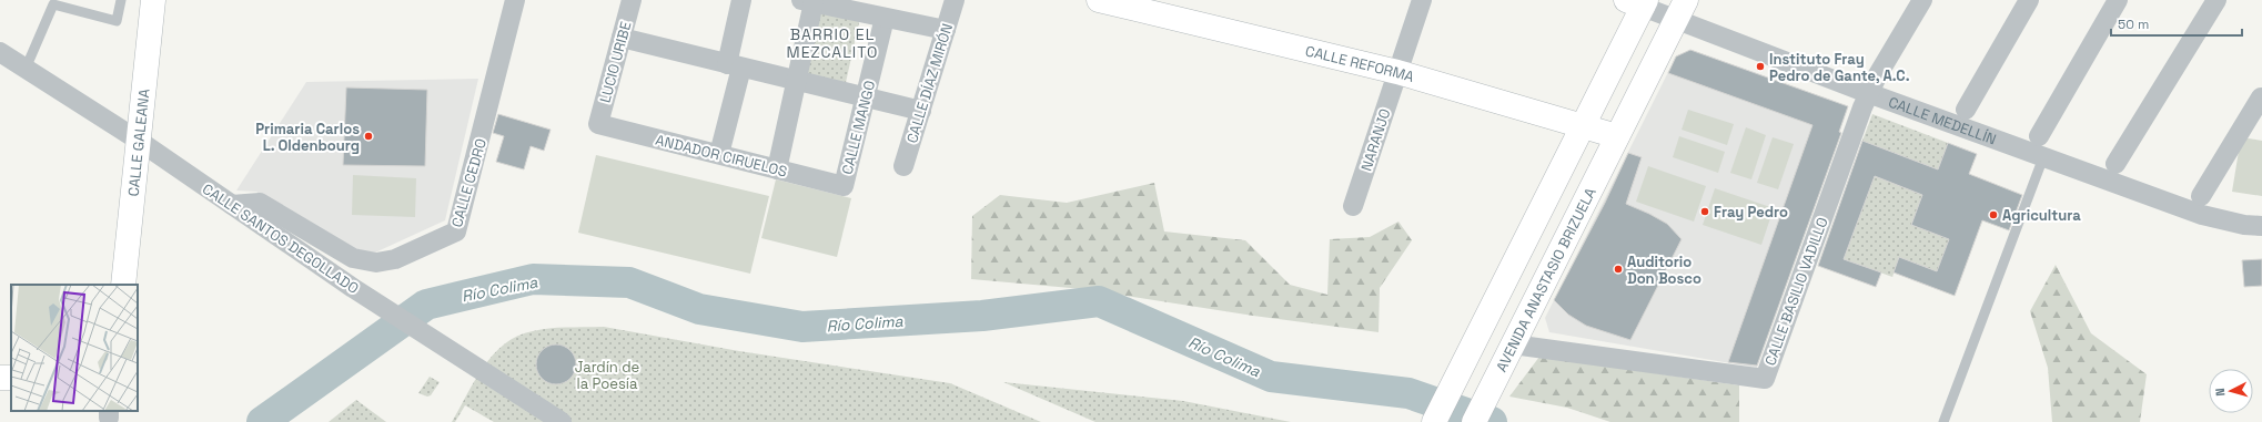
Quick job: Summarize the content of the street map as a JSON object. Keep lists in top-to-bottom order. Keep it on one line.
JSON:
{"streets":{"main road":["CALLE REFORMA","CALLE GALEANA","AVENIDA ANASTASIO BRIZUELA"],"street":["LUCIO URIBE","CALLE DÍAZ MIRÓN","CALLE MEDELLÍN","CALLE MANGO","NARANJO","ANDADOR CIRUELOS","CALLE CEDRO","CALLE SANTOS DEGOLLADO","CALLE BASILIO VADILLO"]},"crossings":[["LUCIO URIBE","ANDADOR CIRUELOS"],["CALLE REFORMA","NARANJO"],["CALLE REFORMA","AVENIDA ANASTASIO BRIZUELA"],["CALLE MEDELLÍN","AVENIDA ANASTASIO BRIZUELA"],["CALLE MEDELLÍN","CALLE BASILIO VADILLO"],["CALLE MANGO","ANDADOR CIRUELOS"],["CALLE GALEANA","CALLE SANTOS DEGOLLADO"],["CALLE CEDRO","CALLE SANTOS DEGOLLADO"],["AVENIDA ANASTASIO BRIZUELA","CALLE BASILIO VADILLO"]],"districts":["BARRIO EL MEZCALITO"],"water":["Río Colima"],"parks":["Jardín de la Poesía"],"places":["Instituto Fray Pedro de Gante, A.C.","Primaria Carlos L. Oldenbourg","Fray Pedro","Agricultura","Auditorio Don Bosco"],"scale_bar":"50 m","north":"left"}
